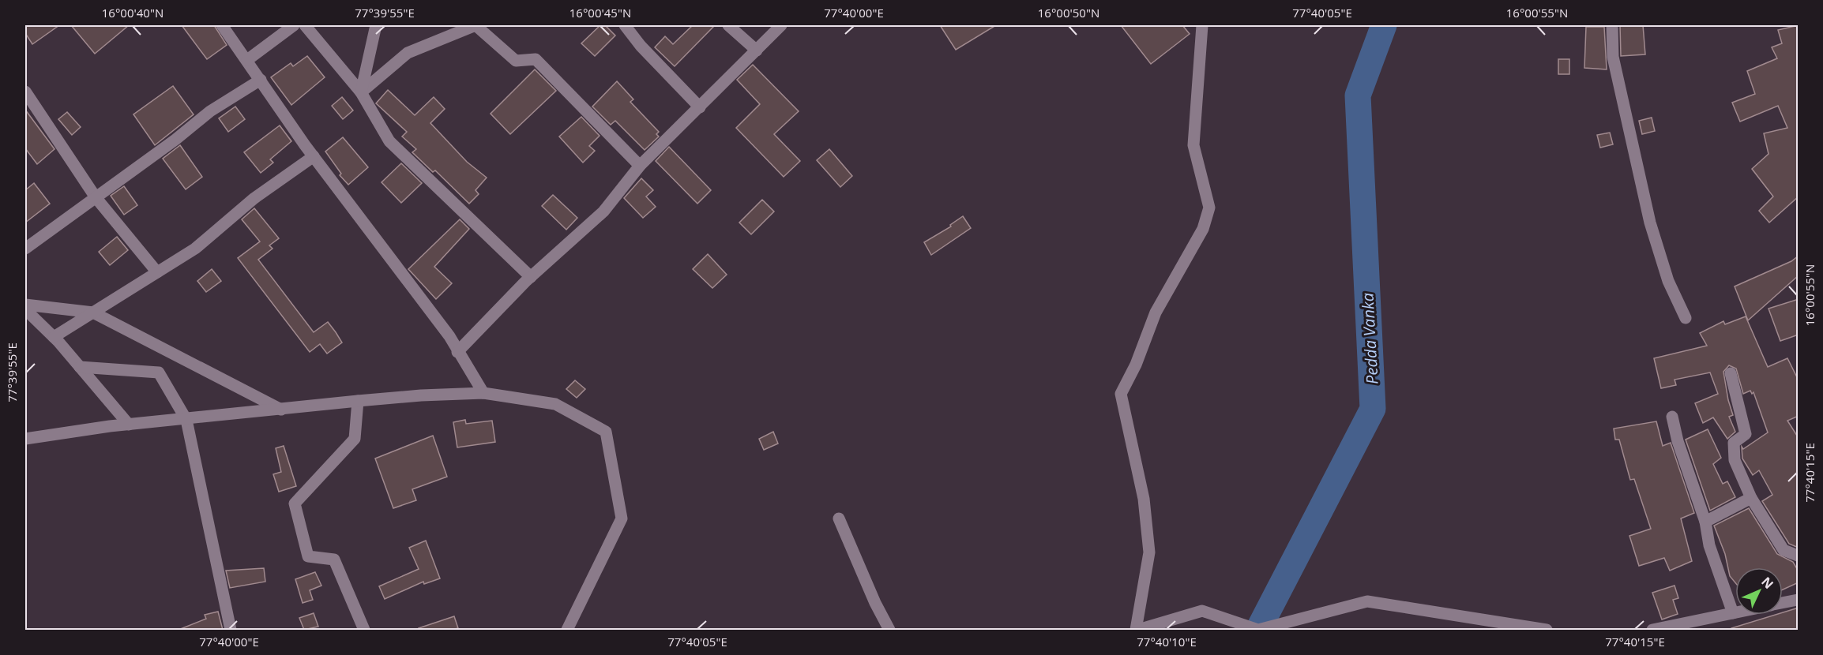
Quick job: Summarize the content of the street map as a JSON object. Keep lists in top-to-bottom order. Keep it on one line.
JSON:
{"water":["Pedda Vanka"],"north":"top right","coordinates":["16°00'40\"N","77°39'55\"E","16°00'45\"N","77°40'00\"E","16°00'50\"N","77°40'05\"E","16°00'55\"N","77°40'15\"E","77°40'10\"E"]}
